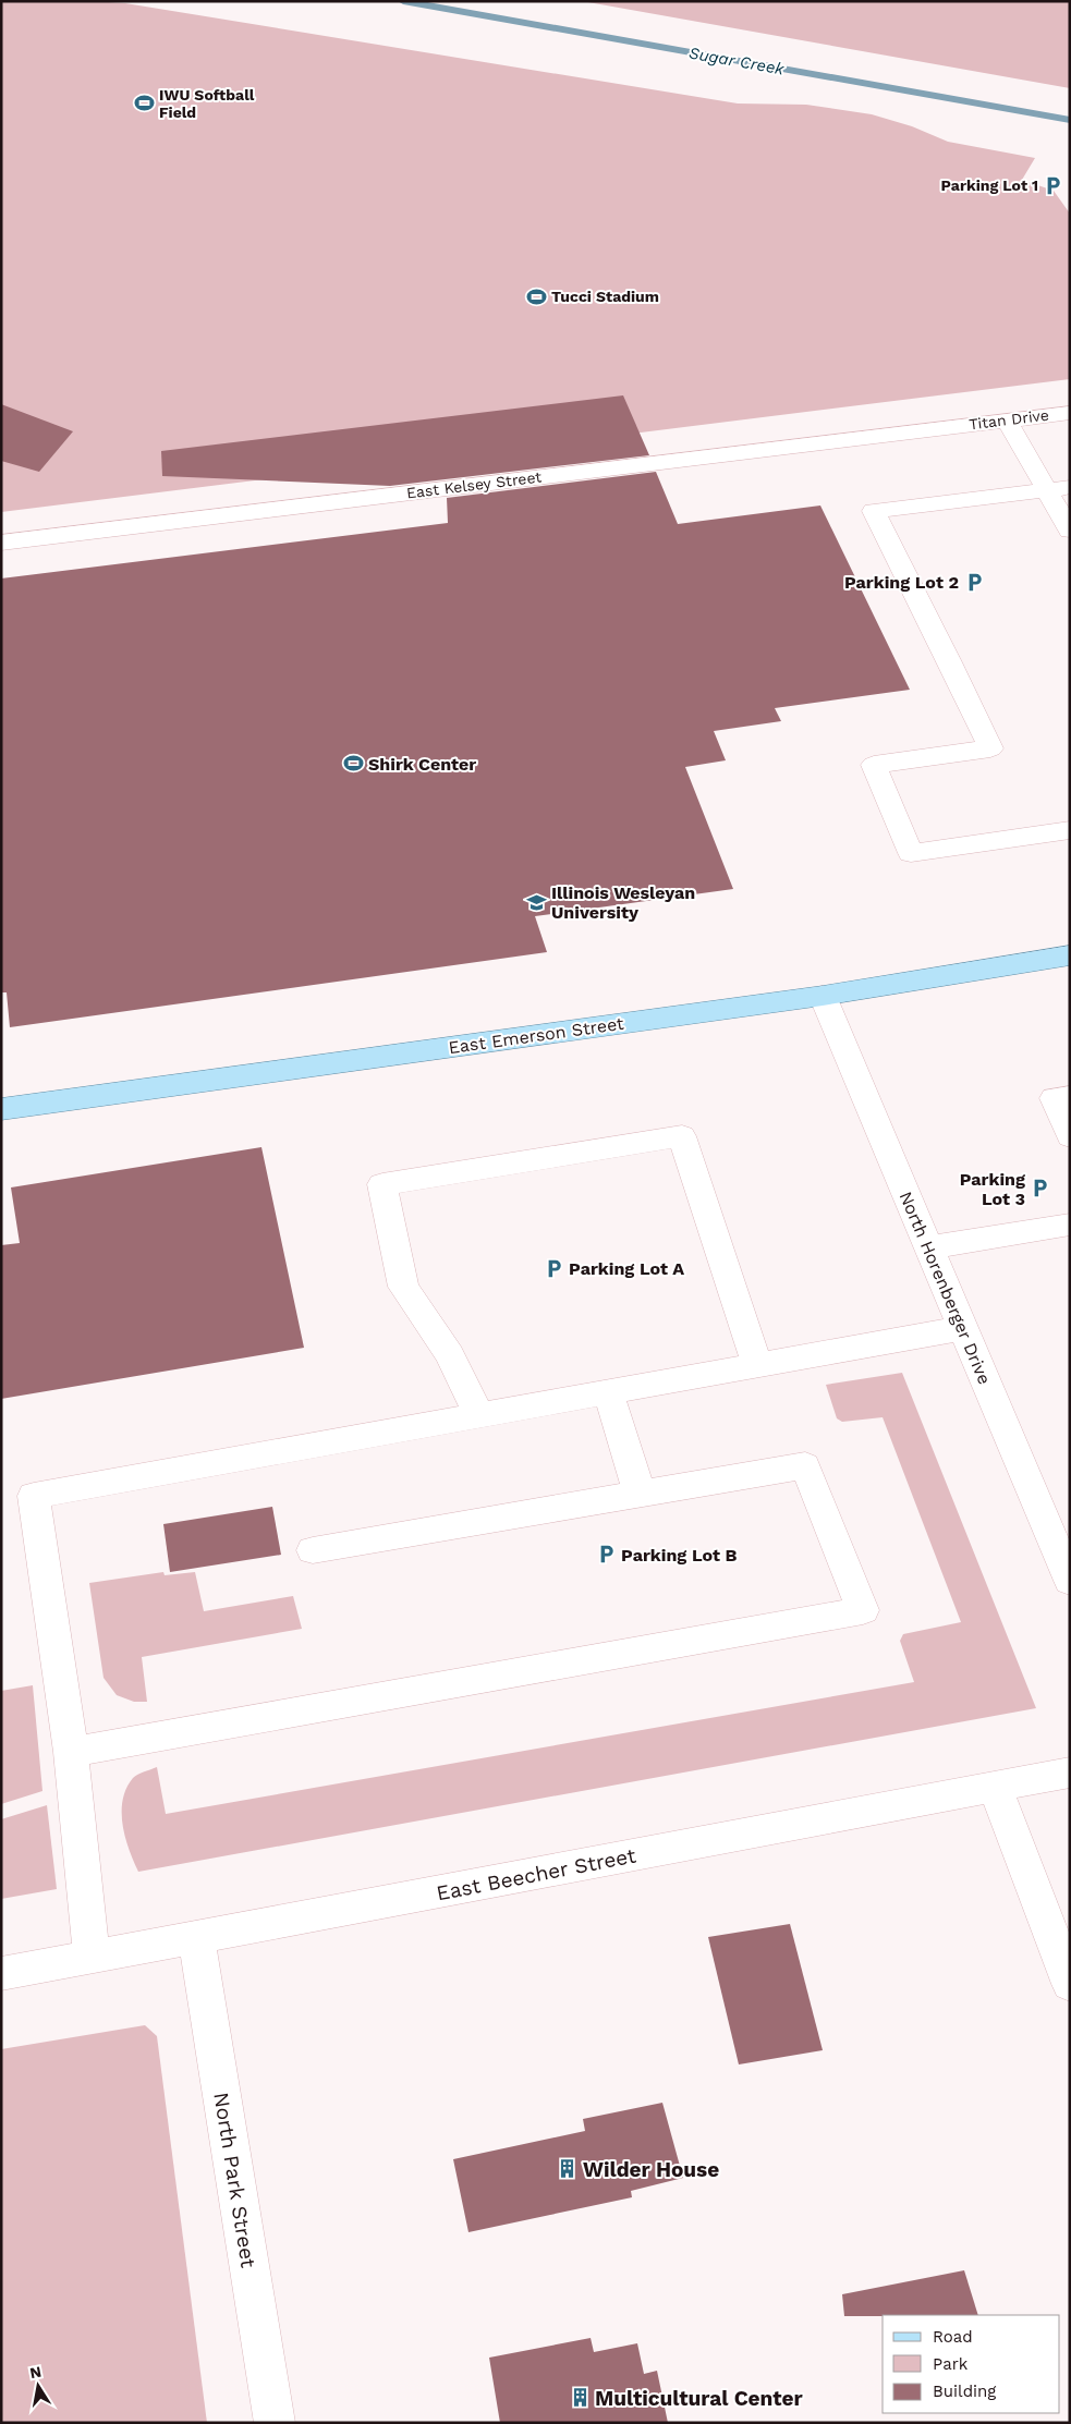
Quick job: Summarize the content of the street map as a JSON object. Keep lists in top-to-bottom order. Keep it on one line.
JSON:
{"streets":{"main road":["East Emerson Street"],"street":["Titan Drive","East Kelsey Street","North Horenberger Drive","East Beecher Street","North Park Street"]},"crossings":[["Titan Drive","East Kelsey Street"],["East Emerson Street","North Horenberger Drive"],["East Beecher Street","North Park Street"]],"water":["Sugar Creek"],"places":{"sports":["IWU Softball Field","Tucci Stadium","Shirk Center"],"parking":["Parking Lot 1","Parking Lot 2","Parking Lot 3","Parking Lot A","Parking Lot B"],"school or university":["Illinois Wesleyan University"],"building":["Wilder House","Multicultural Center"]},"legend":["Road","Park","Building"],"north":"top"}
